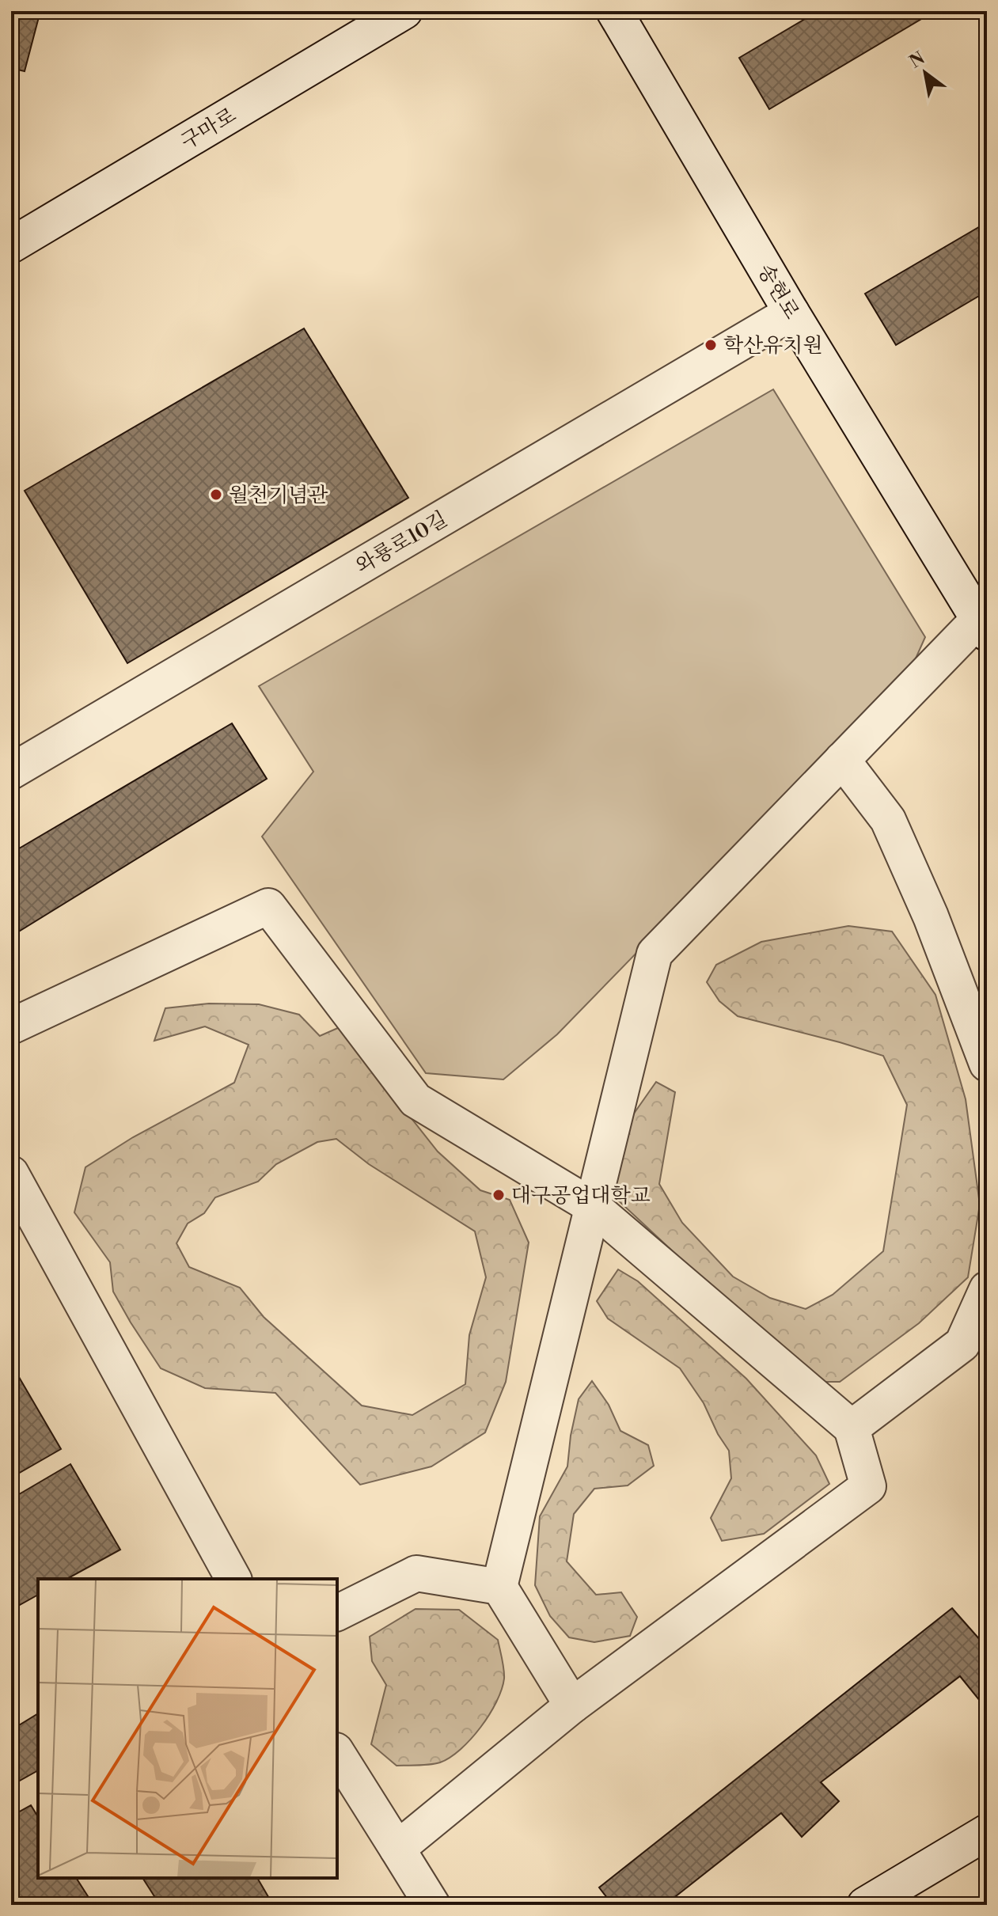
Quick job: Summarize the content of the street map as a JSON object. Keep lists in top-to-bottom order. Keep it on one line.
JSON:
{"streets":{"street":["구마로","송현로","와룡로10길"]},"crossings":[["송현로","와룡로10길"]],"places":["학산유치원","월천기념관","대구공업대학교"],"north":"top left"}
